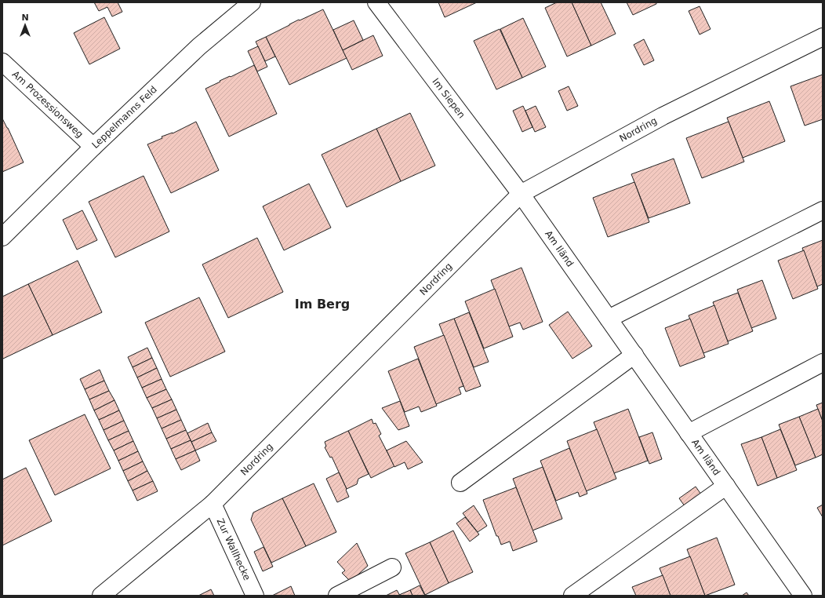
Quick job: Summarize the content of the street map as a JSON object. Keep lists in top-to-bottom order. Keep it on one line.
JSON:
{"streets":{"street":["Im Siepen","Am Prozessionsweg","Leppelmanns Feld","Nordring","Am Iländ","Zur Wallhecke"]},"crossings":[["Im Siepen","Nordring"],["Im Siepen","Am Iländ"],["Am Prozessionsweg","Leppelmanns Feld"],["Nordring","Am Iländ"],["Nordring","Zur Wallhecke"]],"districts":["Im Berg"],"north":"top"}
